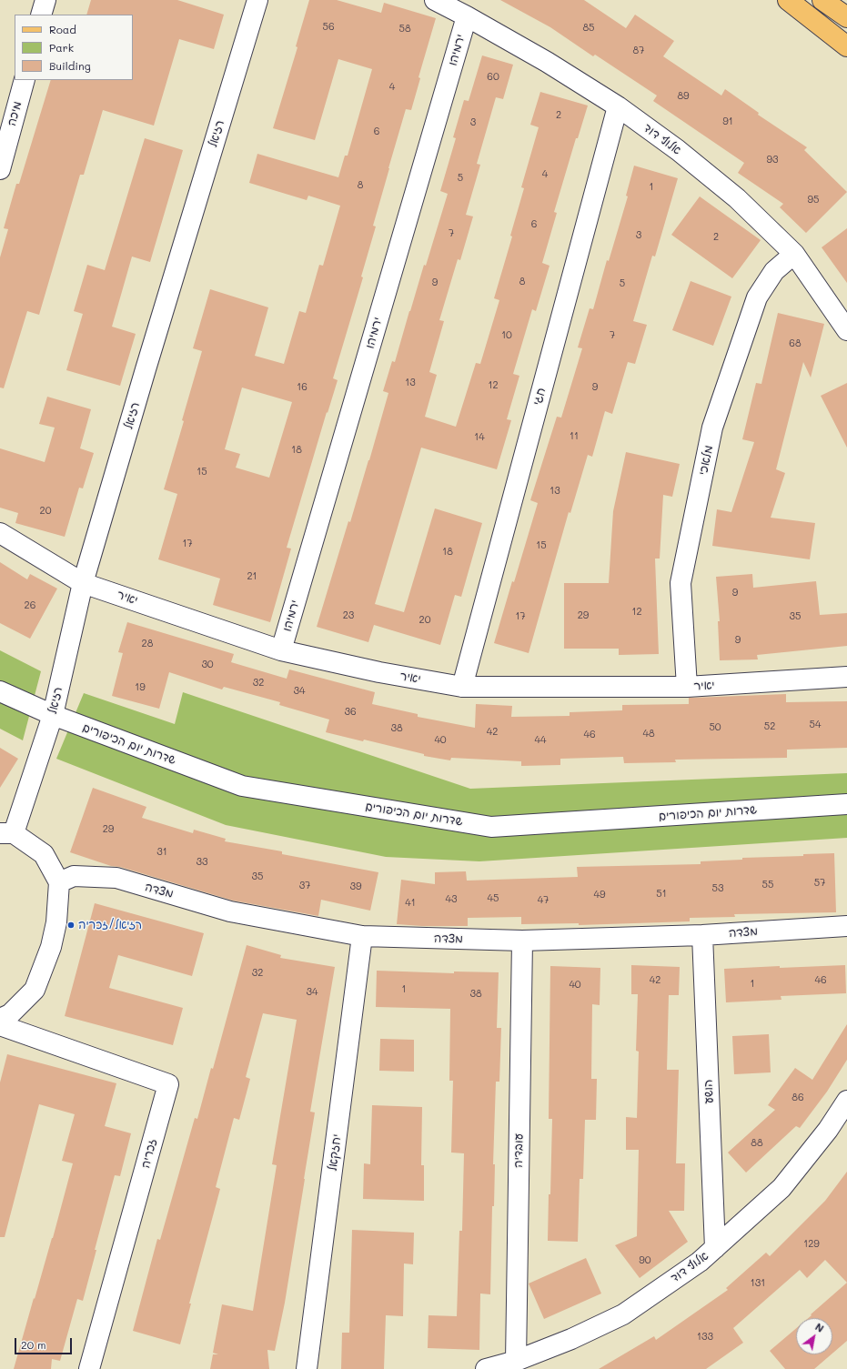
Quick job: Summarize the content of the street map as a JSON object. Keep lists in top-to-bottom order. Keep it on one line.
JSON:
{"streets":{"street":["ירמיהו","מיכה","רזיאל","אלוף דוד","חגי","מלאכי","יאיר","שדרות יום הכיפורים","מצדה","הושע","עובדיה","יחזקאל","זכריה"]},"crossings":[["ירמיהו","אלוף דוד"],["ירמיהו","יאיר"],["רזיאל","יאיר"],["רזיאל","שדרות יום הכיפורים"],["רזיאל","מצדה"],["אלוף דוד","חגי"],["אלוף דוד","מלאכי"],["אלוף דוד","הושע"],["אלוף דוד","עובדיה"],["חגי","יאיר"],["מלאכי","יאיר"],["מצדה","הושע"],["מצדה","עובדיה"],["מצדה","יחזקאל"]],"places":["רזיאל/זכריה"],"house_numbers":["56","85","58","87","60","4","89","2","91","3","6","93","4","5","8","1","95","6","7","3","2","8","9","5","10","7","68","13","12","16","9","11","14","18","15","13","20","17","15","18","21","9","26","12","23","29","17","35","20","9","28","30","32","19","34","36","54","52","50","38","42","48","46","40","44","29","31","33","35","57","55","37","39","53","51","49","45","43","47","41","32","42","46","1","40","1","34","38","86","88","129","90","131","133"],"legend":["Road","Park","Building"],"scale_bar":"20 m","north":"top right"}
